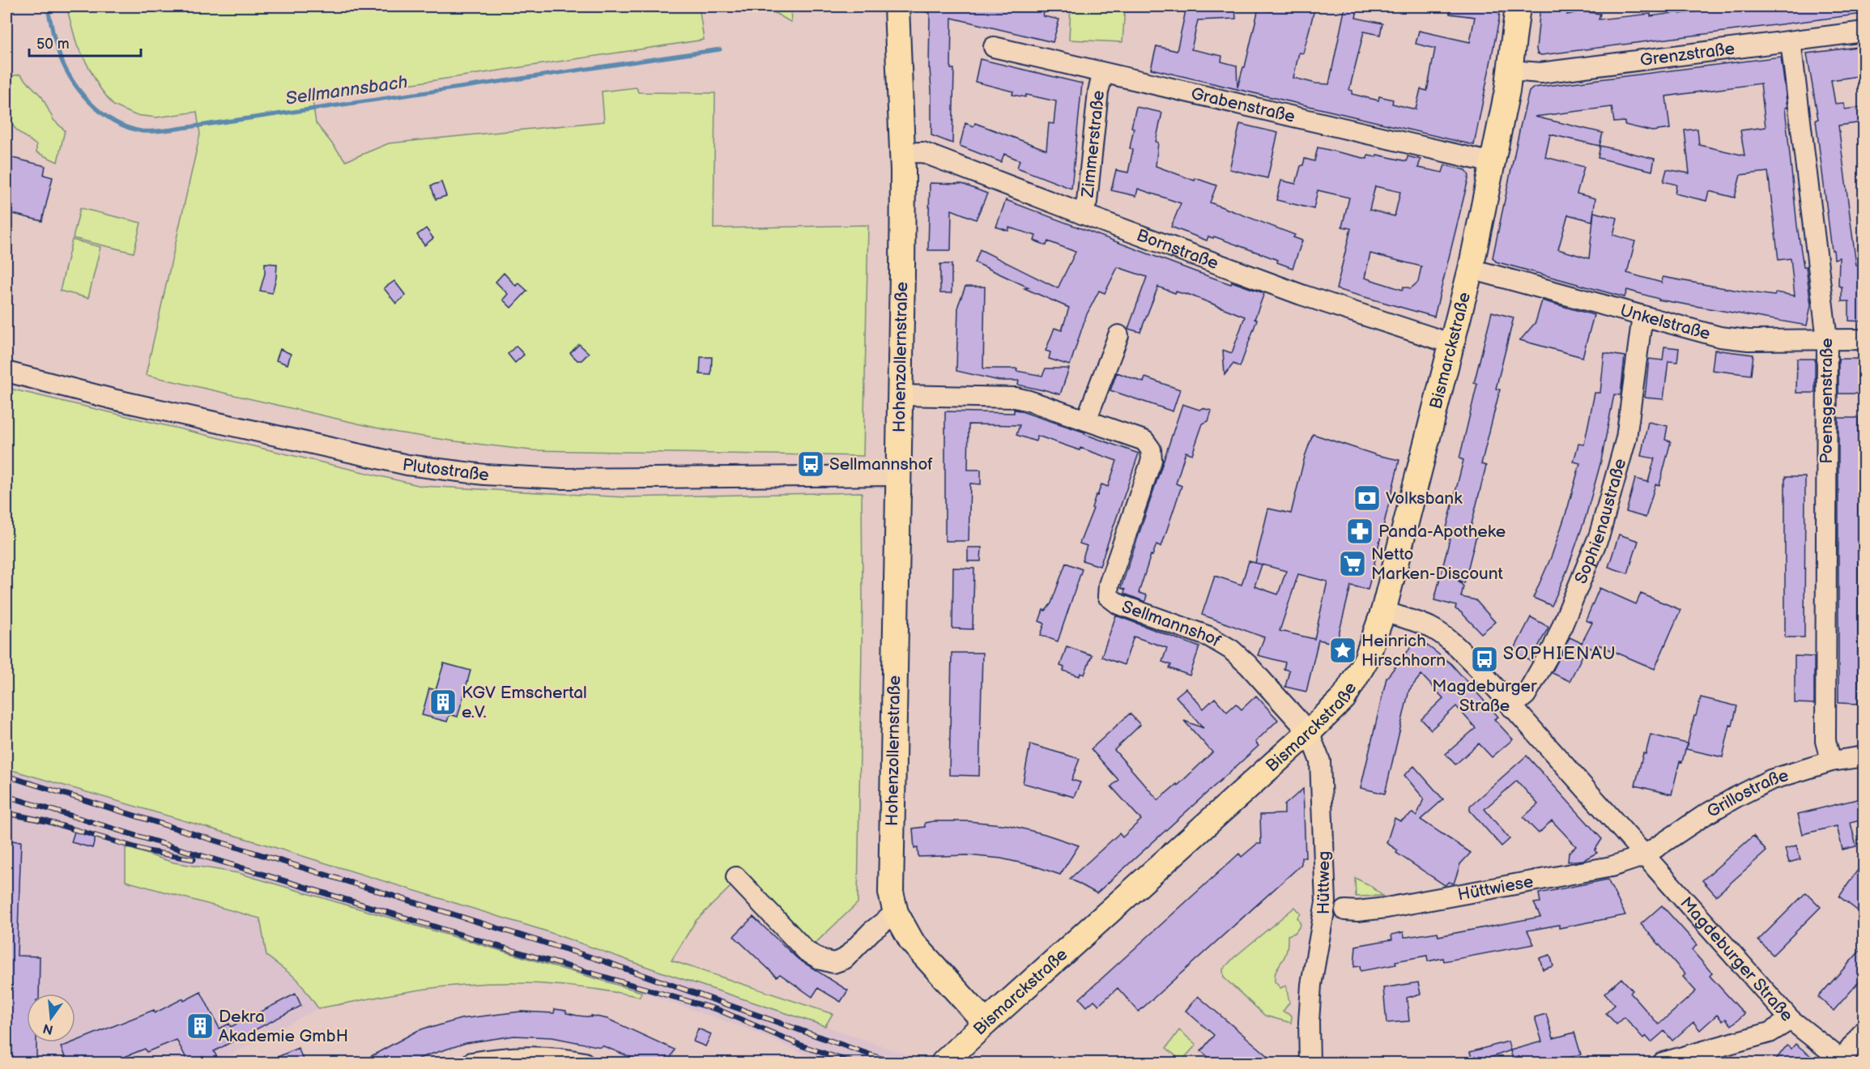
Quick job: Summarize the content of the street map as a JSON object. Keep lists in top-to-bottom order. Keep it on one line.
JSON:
{"streets":{"main road":["Bismarckstraße","Hohenzollernstraße"],"street":["Grenzstraße","Grabenstraße","Zimmerstraße","Bornstraße","Unkelstraße","Poensgenstraße","Plutostraße","Sophienaustraße","Sellmannshof","Grillostraße","Hüttweg","Hüttwiese","Magdeburger Straße"]},"crossings":[["Grenzstraße","Bismarckstraße"],["Grenzstraße","Poensgenstraße"],["Grabenstraße","Zimmerstraße"],["Grabenstraße","Bismarckstraße"],["Zimmerstraße","Bornstraße"],["Bornstraße","Bismarckstraße"],["Bornstraße","Hohenzollernstraße"],["Unkelstraße","Bismarckstraße"],["Unkelstraße","Poensgenstraße"],["Unkelstraße","Sophienaustraße"],["Bismarckstraße","Hohenzollernstraße"],["Bismarckstraße","Sellmannshof"],["Bismarckstraße","Hüttweg"],["Bismarckstraße","Magdeburger Straße"],["Hohenzollernstraße","Plutostraße"],["Hohenzollernstraße","Sellmannshof"],["Poensgenstraße","Grillostraße"],["Sophienaustraße","Magdeburger Straße"],["Sellmannshof","Hüttweg"],["Grillostraße","Hüttwiese"],["Grillostraße","Magdeburger Straße"],["Hüttwiese","Magdeburger Straße"]],"districts":["SOPHIENAU"],"water":["Sellmannsbach"],"places":{"bus stop":["Sellmannshof","Magdeburger Straße"],"bank":["Volksbank"],"pharmacy":["Panda-Apotheke"],"supermarket":["Netto Marken-Discount"],"place":["Heinrich Hirschhorn"],"building":["KGV Emschertal e.V.","Dekra Akademie GmbH"]},"scale_bar":"50 m","north":"bottom"}
